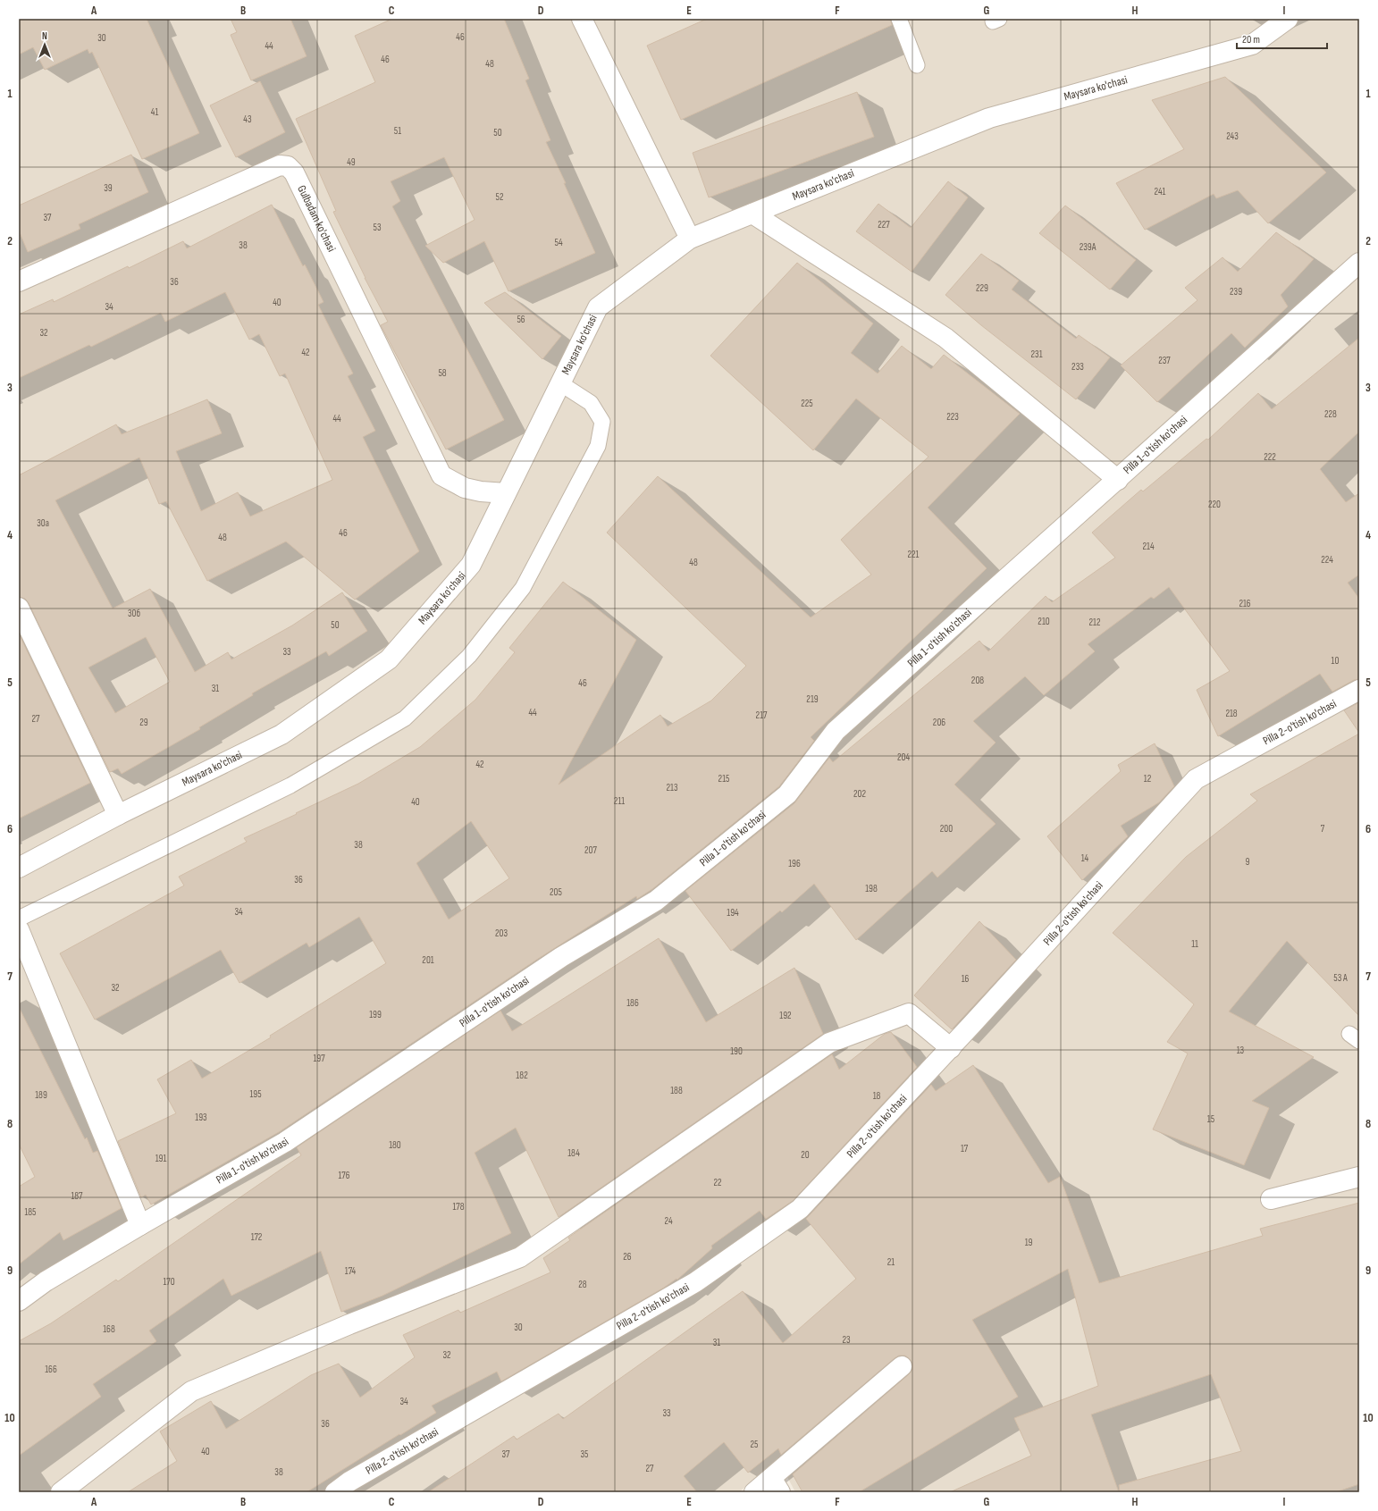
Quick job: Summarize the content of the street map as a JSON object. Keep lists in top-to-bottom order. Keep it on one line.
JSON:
{"streets":{"street":["Maysara ko'chasi","Gulbadam ko'chasi","Pilla 1-o'tish ko'chasi","Pilla 2-o'tish ko'chasi"]},"crossings":[["Maysara ko'chasi","Gulbadam ko'chasi"]],"house_numbers":["46","30","44","46","48","41","43","51","50","243","49","39","241","52","37","227","53","54","38","239A","36","229","239","40","34","56","32","42","231","237","233","58","225","228","223","44","222","220","30a","46","48","214","221","224","48","216","30б","210","212","50","33","10","208","46","31","219","44","218","217","27","29","206","204","42","215","12","213","202","211","40","200","7","38","207","14","9","196","36","198","205","34","194","203","11","201","53 А","16","32","186","199","192","13","190","197","182","188","195","189","18","193","15","180","17","184","20","191","176","22","187","178","185","24","172","19","26","21","174","170","28","30","168","23","31","32","166","34","33","36","25","40","37","35","27","38"],"scale_bar":"20 m","north":"top","grid":{"columns":["A","B","C","D","E","F","G","H","I"],"rows":["1","2","3","4","5","6","7","8","9","10"]}}
